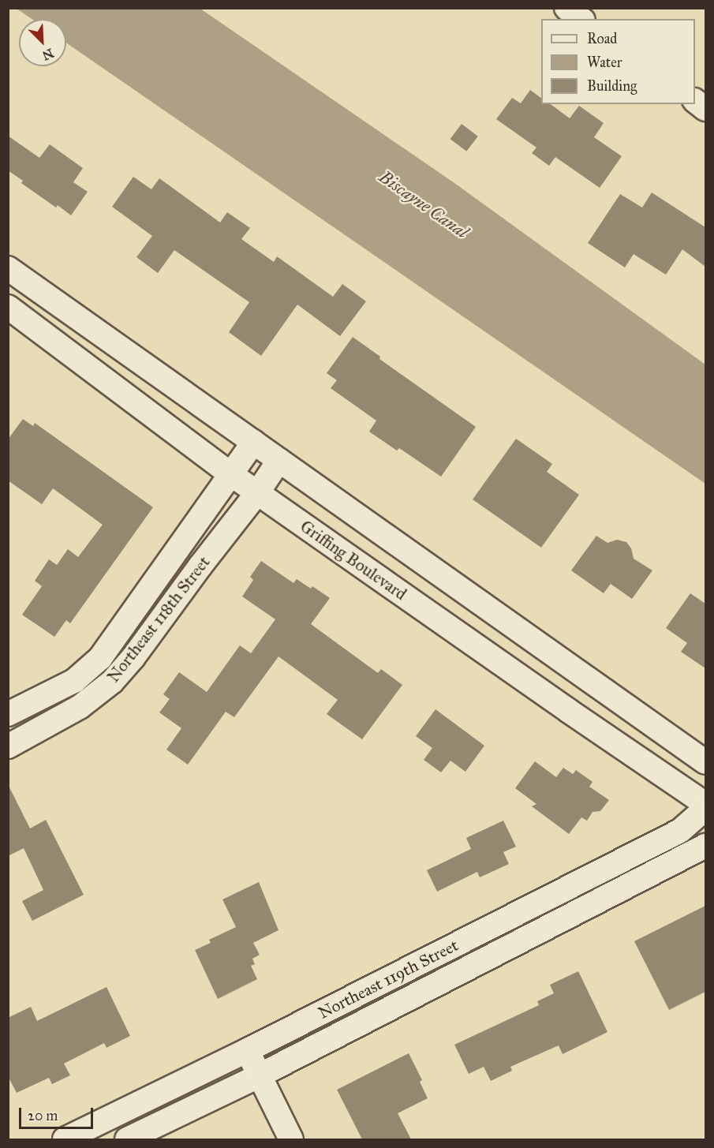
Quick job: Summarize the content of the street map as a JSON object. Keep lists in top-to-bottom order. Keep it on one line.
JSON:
{"streets":{"street":["Griffing Boulevard","Northeast 118th Street","Northeast 119th Street"]},"crossings":[["Griffing Boulevard","Northeast 118th Street"]],"water":["Biscayne Canal"],"legend":["Road","Water","Building"],"scale_bar":"20 m","north":"bottom right"}
